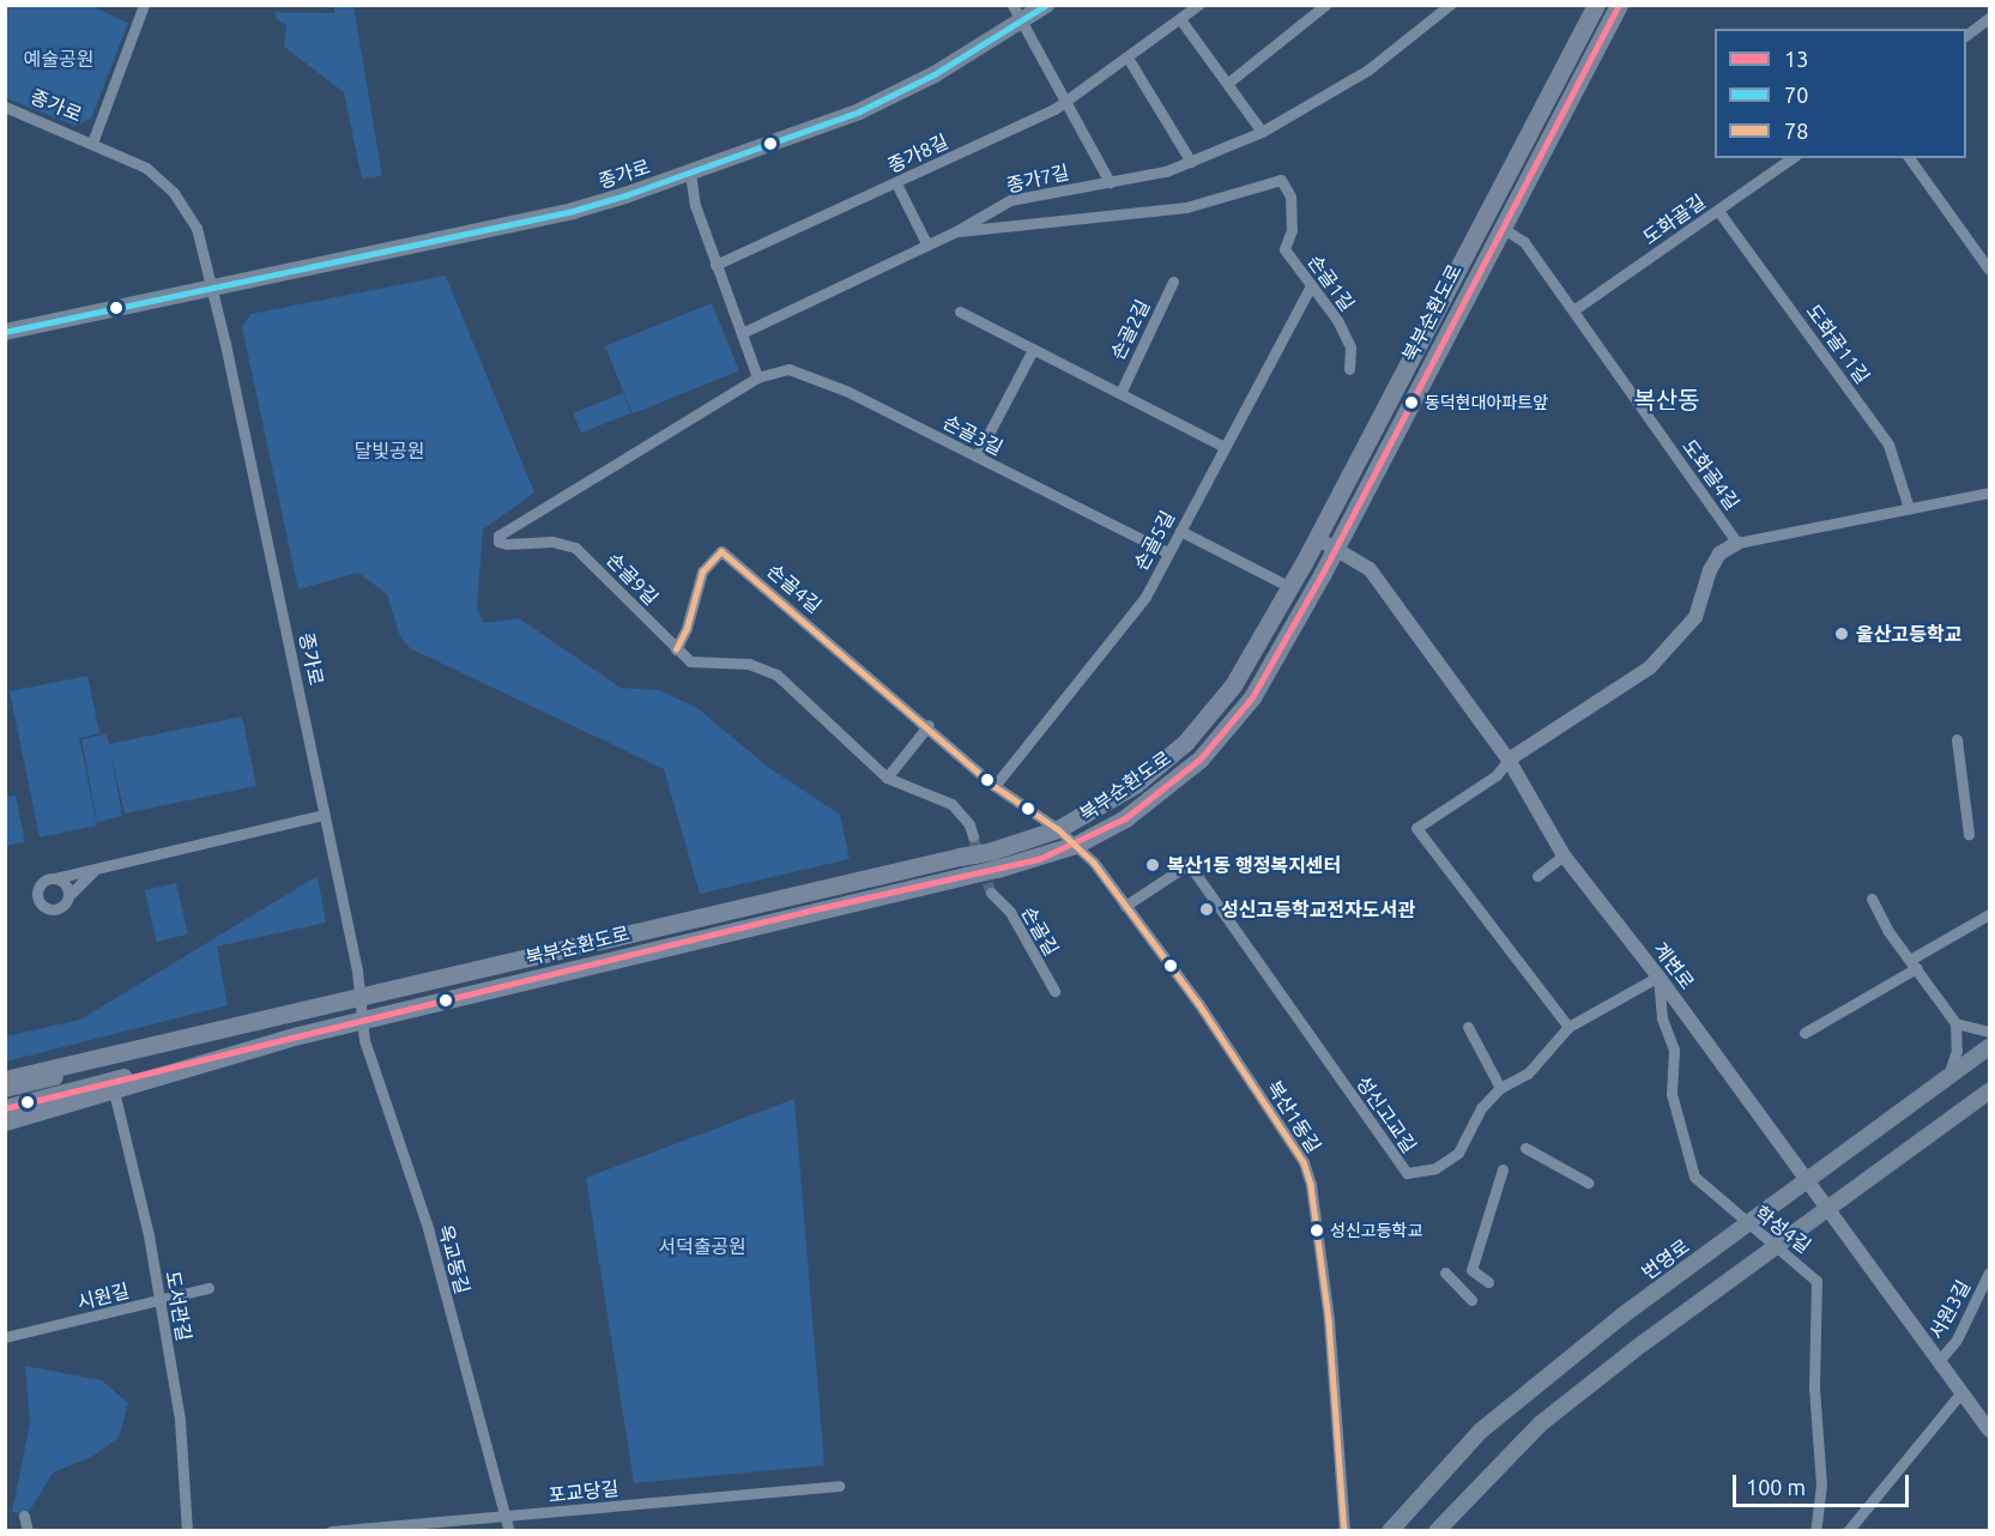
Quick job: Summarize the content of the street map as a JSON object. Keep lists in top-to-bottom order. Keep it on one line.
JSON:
{"streets":{"main road":["종가로","북부순환도로","번영로"],"street":["종가8길","종가7길","도화골길","손골1길","손골2길","도화골11길","손골3길","도화골4길","손골5길","손골9길","손골4길","손골길","계변로","성신고교길","복산1동길","학성4길","옥교동길","시원길","도서관길","서원3길","포교당길"]},"crossings":[["종가로","북부순환도로"],["종가로","옥교동길"],["종가7길","손골1길"],["도화골길","도화골11길"],["도화골길","도화골4길"],["손골1길","손골5길"],["북부순환도로","도화골4길"],["북부순환도로","손골4길"],["북부순환도로","계변로"],["북부순환도로","복산1동길"],["북부순환도로","옥교동길"],["손골2길","손골5길"],["손골3길","손골5길"],["손골3길","손골9길"],["손골5길","손골4길"],["손골9길","손골4길"],["손골4길","복산1동길"],["계변로","성신고교길"],["계변로","학성4길"],["계변로","번영로"],["계변로","서원3길"],["성신고교길","복산1동길"],["성신고교길","학성4길"],["옥교동길","포교당길"],["시원길","도서관길"]],"districts":["복산동"],"parks":["예술공원","달빛공원","서덕출공원"],"places":["동덕현대아파트앞","울산고등학교","복산1동 행정복지센터","성신고등학교전자도서관","성신고등학교"],"lines":["transit line 13","transit line 70","transit line 78"],"legend":["13","70","78"],"scale_bar":"100 m"}
